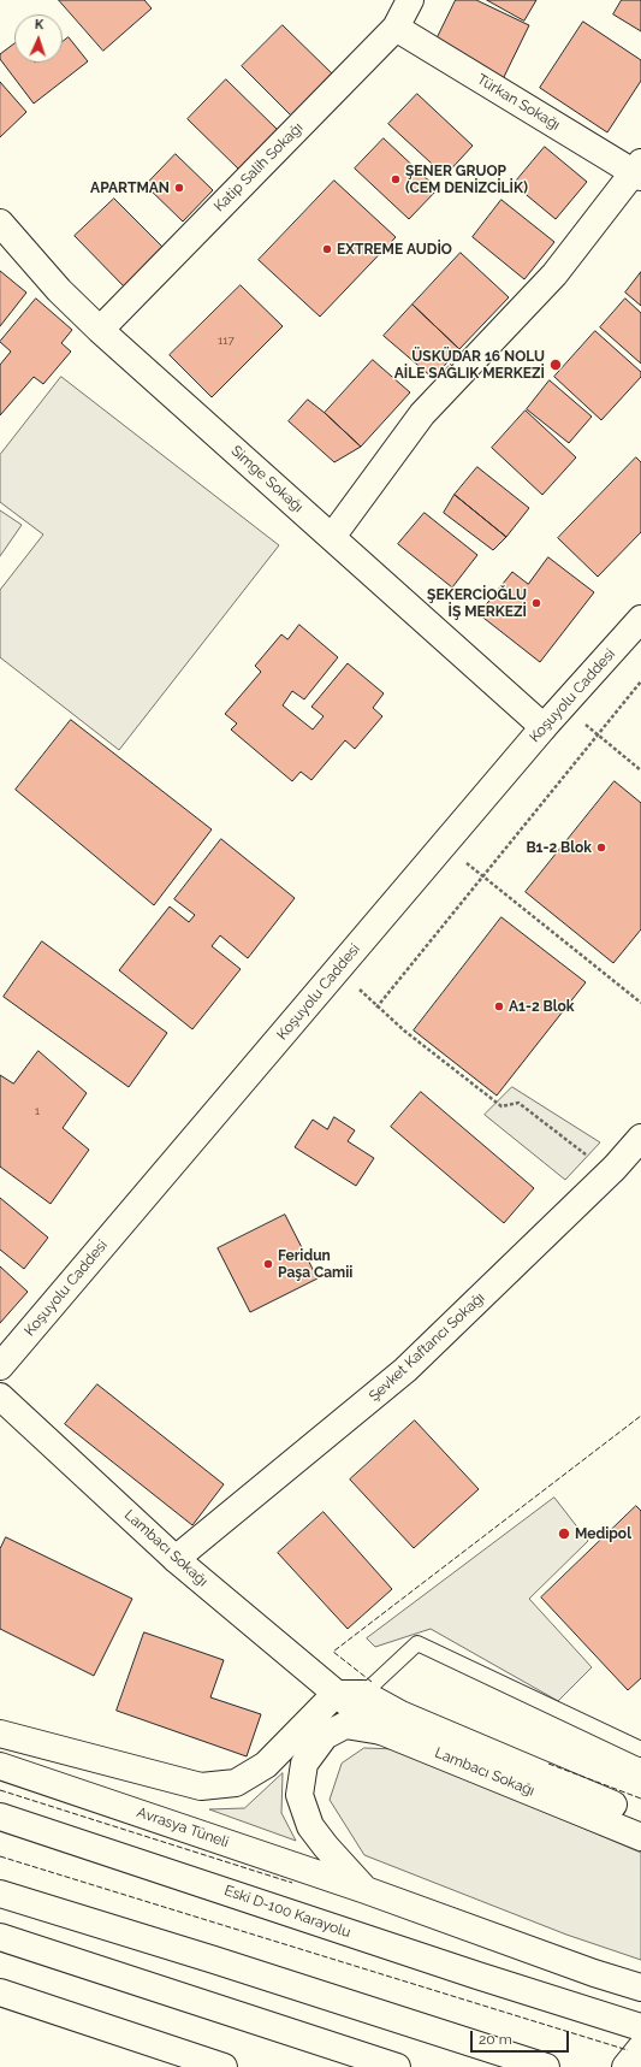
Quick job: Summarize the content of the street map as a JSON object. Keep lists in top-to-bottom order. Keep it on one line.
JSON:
{"streets":{"main road":["Türkan Sokağı","Katip Salih Sokağı","Simge Sokağı","Koşuyolu Caddesi","Şevket Kaftancı Sokağı","Lambacı Sokağı","Avrasya Tüneli","Eski D-100 Karayolu"]},"crossings":[["Türkan Sokağı","Katip Salih Sokağı"],["Katip Salih Sokağı","Simge Sokağı"],["Simge Sokağı","Koşuyolu Caddesi"],["Şevket Kaftancı Sokağı","Lambacı Sokağı"]],"places":["ŞENER GRUOP (CEM DENİZCİLİK)","APARTMAN","EXTREME AUDİO","ÜSKÜDAR 16 NOLU AİLE SAĞLIK MERKEZİ","ŞEKERCİOĞLU İŞ MERKEZİ","B1-2 Blok","A1-2 Blok","Feridun Paşa Camii","Medipol"],"house_numbers":["117","1"],"scale_bar":"20 m","north":"top"}
